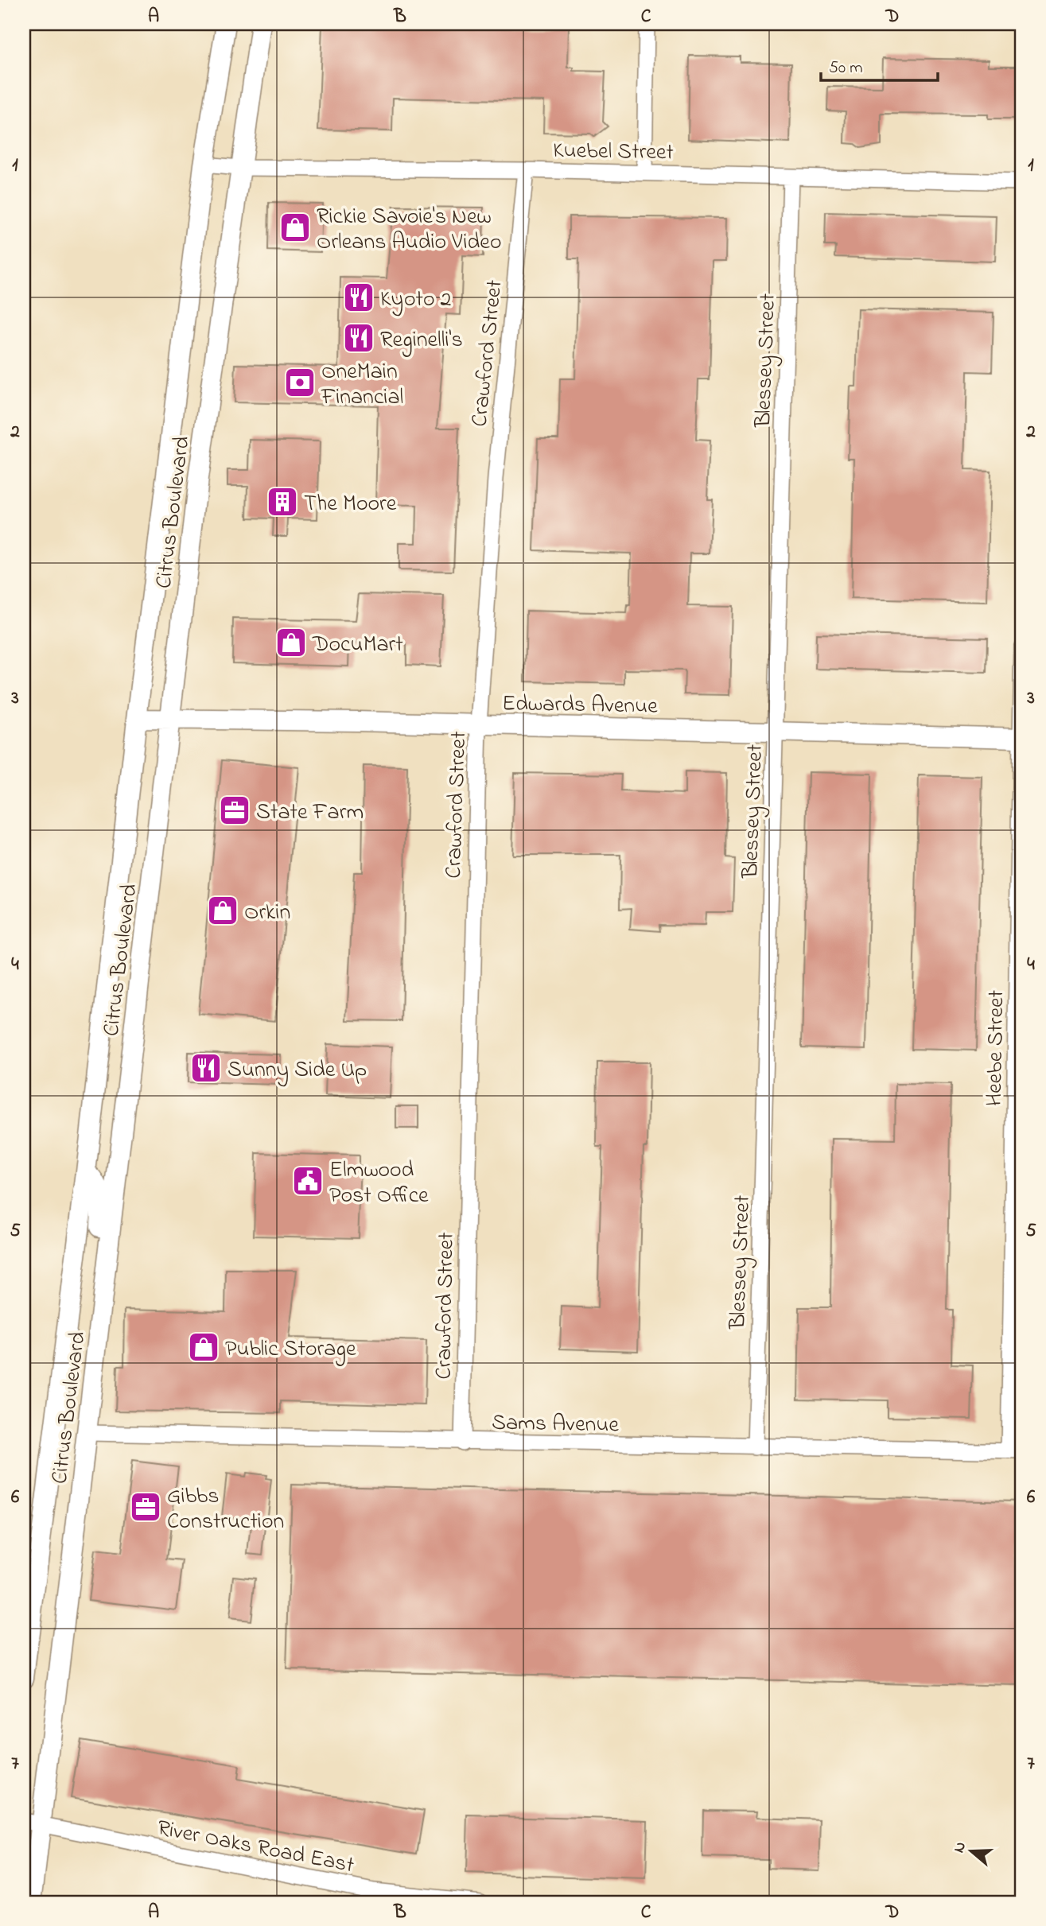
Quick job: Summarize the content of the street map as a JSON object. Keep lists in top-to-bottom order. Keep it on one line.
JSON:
{"streets":{"street":["Kuebel Street","Crawford Street","Blessey Street","Citrus Boulevard","Edwards Avenue","Heebe Street","Sams Avenue","River Oaks Road East"]},"crossings":[["Kuebel Street","Crawford Street"],["Kuebel Street","Blessey Street"],["Kuebel Street","Citrus Boulevard"],["Crawford Street","Edwards Avenue"],["Crawford Street","Sams Avenue"],["Blessey Street","Edwards Avenue"],["Blessey Street","Sams Avenue"],["Citrus Boulevard","Edwards Avenue"],["Citrus Boulevard","Sams Avenue"],["Citrus Boulevard","River Oaks Road East"],["Edwards Avenue","Heebe Street"],["Heebe Street","Sams Avenue"]],"places":{"shop":["Rickie Savoie's New Orleans Audio Video","DocuMart","Orkin","Public Storage"],"restaurant":["Kyoto 2","Reginelli's","Sunny Side Up"],"bank":["OneMain Financial"],"building":["The Moore"],"office":["State Farm","Gibbs Construction"],"public building":["Elmwood Post Office"]},"scale_bar":"50 m","north":"left","grid":{"columns":["A","B","C","D"],"rows":["1","2","3","4","5","6","7"]}}
